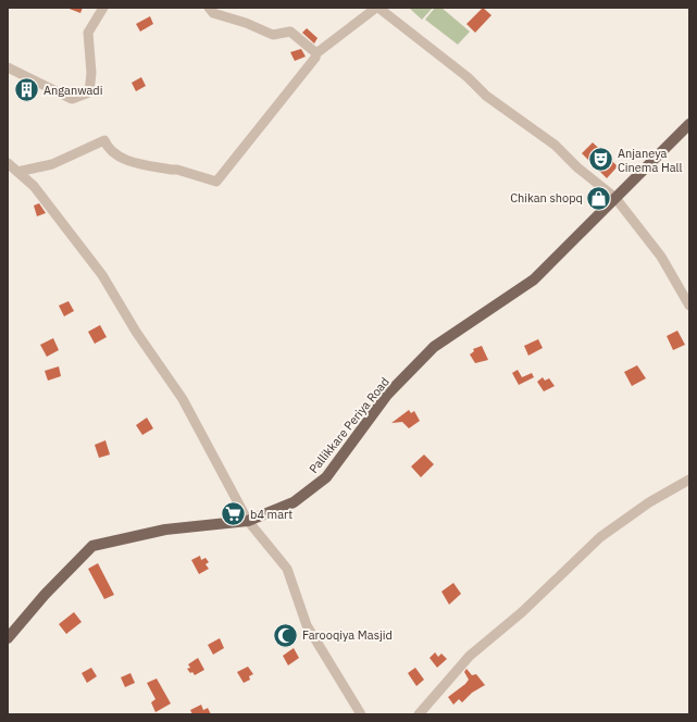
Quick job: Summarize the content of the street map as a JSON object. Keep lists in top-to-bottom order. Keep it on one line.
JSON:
{"streets":{"main road":["Pallikkare Periya Road"]},"places":{"building":["Anganwadi"],"theatre":["Anjaneya Cinema Hall"],"shop":["Chikan shopq"],"supermarket":["b4 mart"],"mosque":["Farooqiya Masjid"]}}
